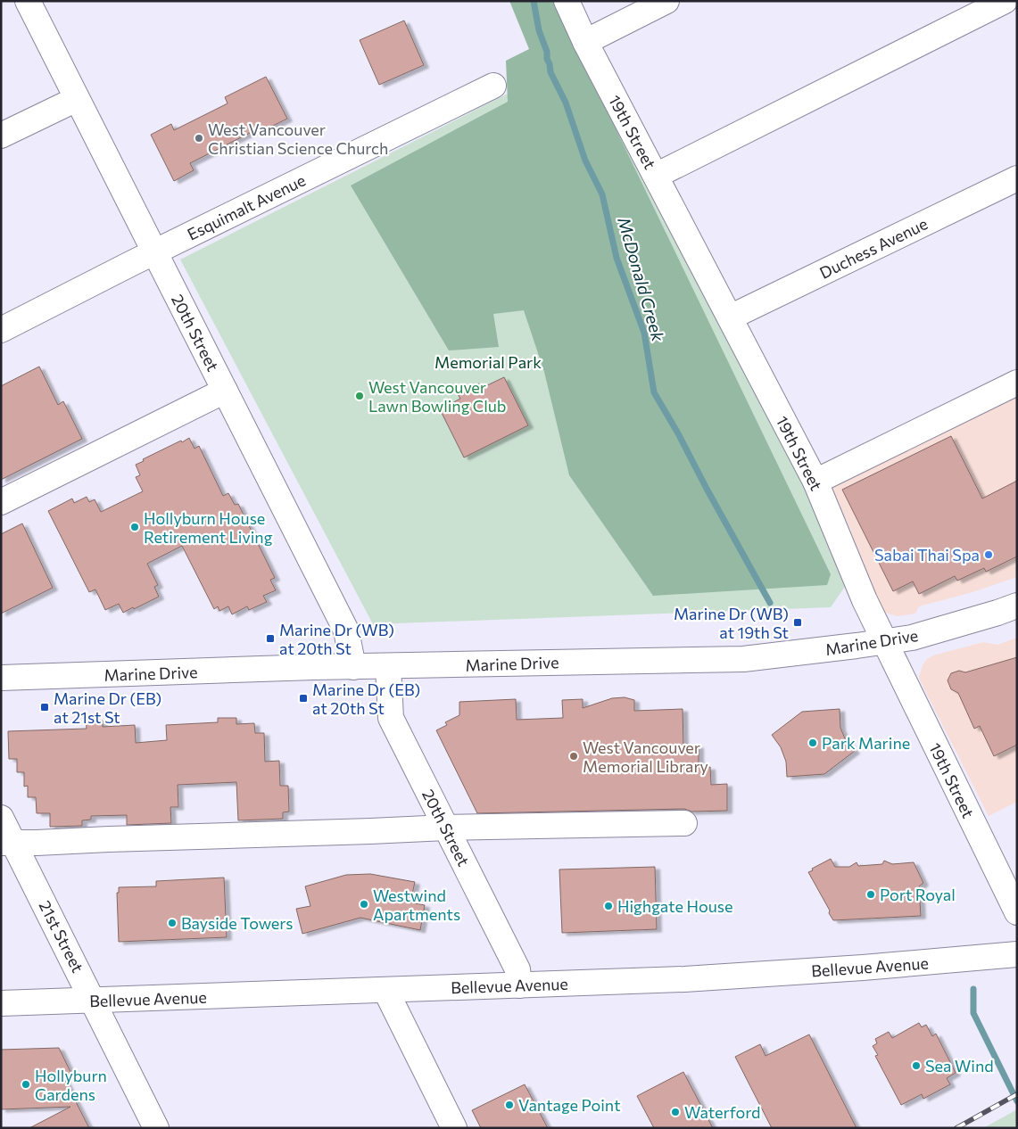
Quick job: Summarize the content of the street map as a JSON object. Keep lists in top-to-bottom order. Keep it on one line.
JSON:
{"streets":{"street":["19th Street","Esquimalt Avenue","Duchess Avenue","20th Street","Marine Drive","21st Street","Bellevue Avenue"]},"crossings":[["19th Street","Duchess Avenue"],["19th Street","Marine Drive"],["Esquimalt Avenue","20th Street"],["20th Street","Marine Drive"],["20th Street","Bellevue Avenue"],["21st Street","Bellevue Avenue"]],"water":["McDonald Creek"],"parks":["Memorial Park"],"places":{"other":["West Vancouver Christian Science Church","West Vancouver Lawn Bowling Club","Hollyburn House Retirement Living","Sabai Thai Spa","Park Marine","West Vancouver Memorial Library","Port Royal","Westwind Apartments","Highgate House","Bayside Towers","Sea Wind","Hollyburn Gardens","Vantage Point","Waterford"],"transit":["Marine Dr (WB) at 19th St","Marine Dr (WB) at 20th St","Marine Dr (EB) at 20th St","Marine Dr (EB) at 21st St"]}}
